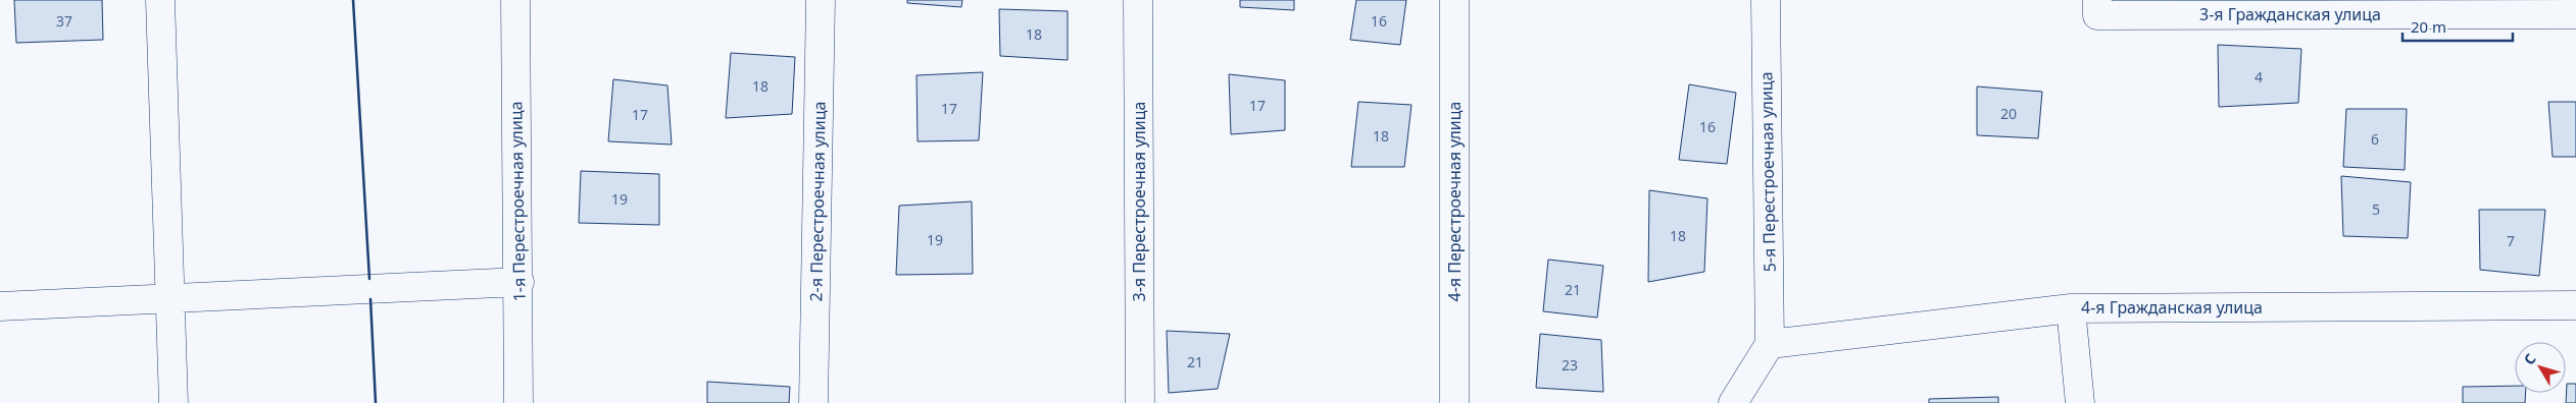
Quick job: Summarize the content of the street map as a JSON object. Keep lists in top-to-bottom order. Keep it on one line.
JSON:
{"streets":{"street":["3-я Гражданская улица","5-я Перестроечная улица","1-я Перестроечная улица","2-я Перестроечная улица","3-я Перестроечная улица","4-я Перестроечная улица","4-я Гражданская улица"]},"crossings":[["5-я Перестроечная улица","4-я Гражданская улица"]],"house_numbers":["37","16","18","4","18","17","17","20","17","16","18","6","19","5","18","19","7","21","21","23"],"scale_bar":"20 m","north":"top left"}
